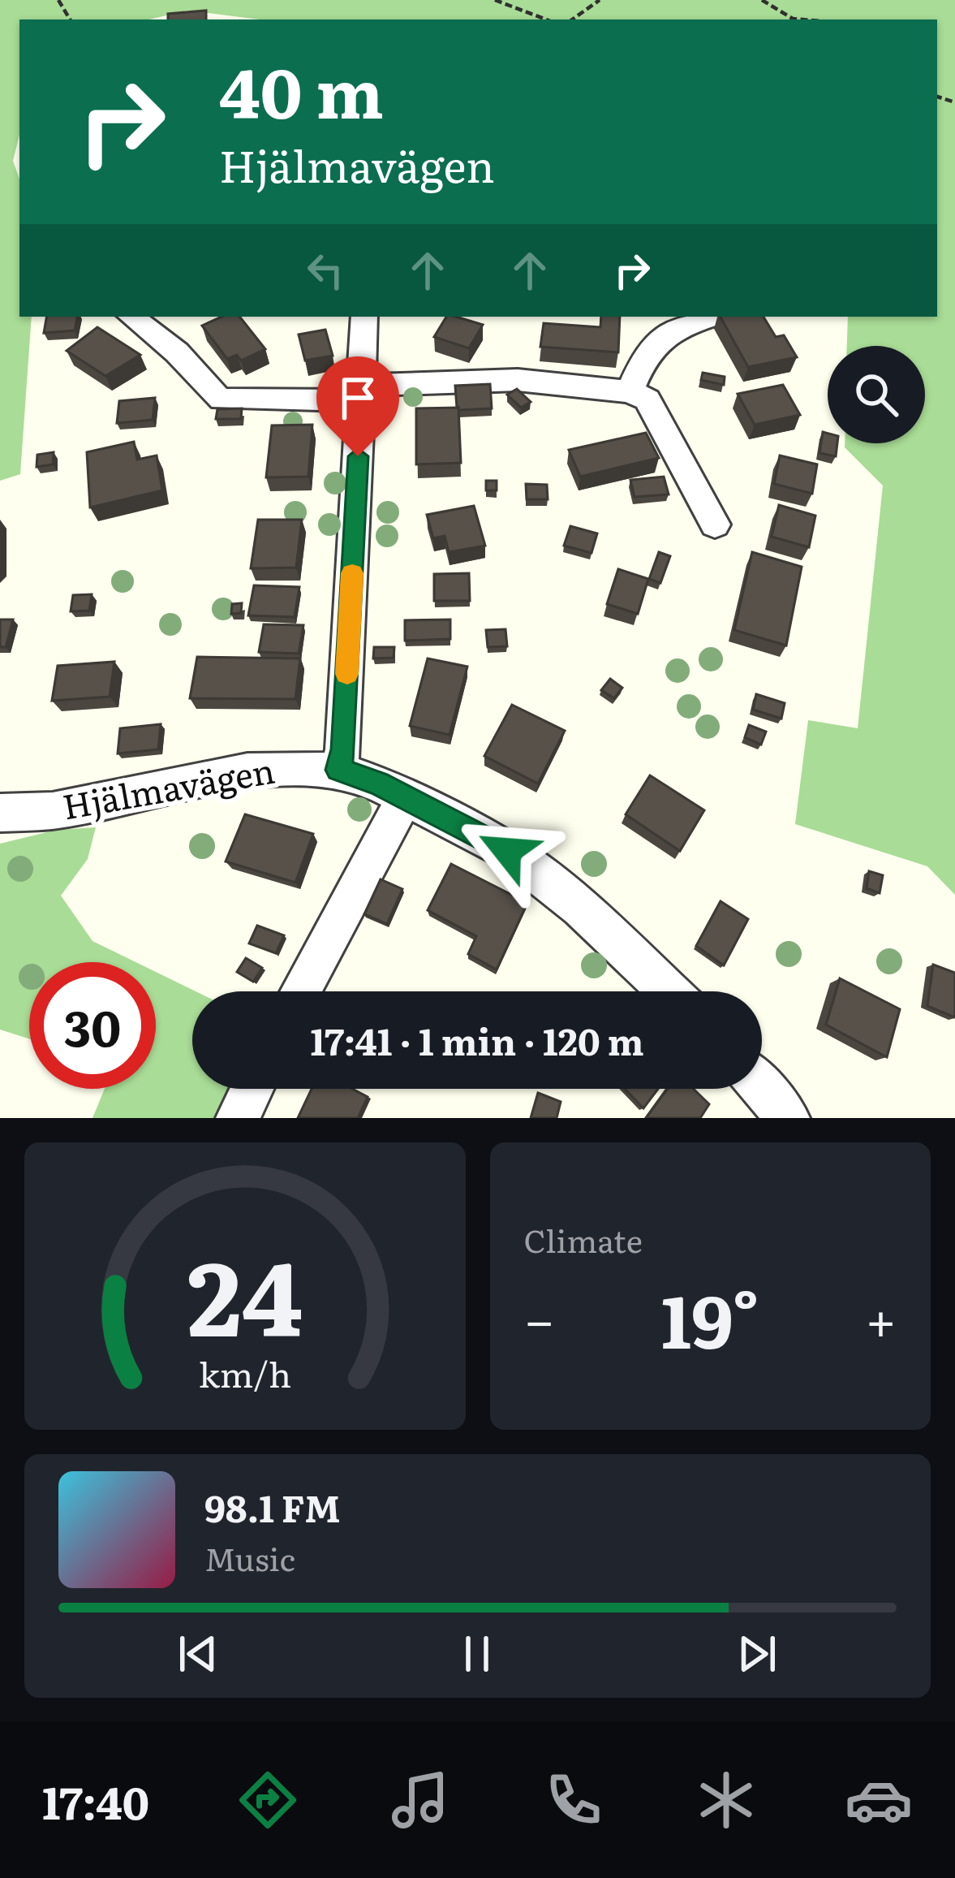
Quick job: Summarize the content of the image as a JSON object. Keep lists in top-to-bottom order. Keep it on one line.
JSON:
{"streets":{"street":["Hjälmavägen"]},"page":{"turn":["40 m","Hjälmavägen"],"limit":"30","trip":"17:41 · 1 min · 120 m","tile":"Climate","heat":["−","19°","+"],"song":["98.1 FM","Music"],"tabs":"17:40","gauge":["24","km/h"]}}
